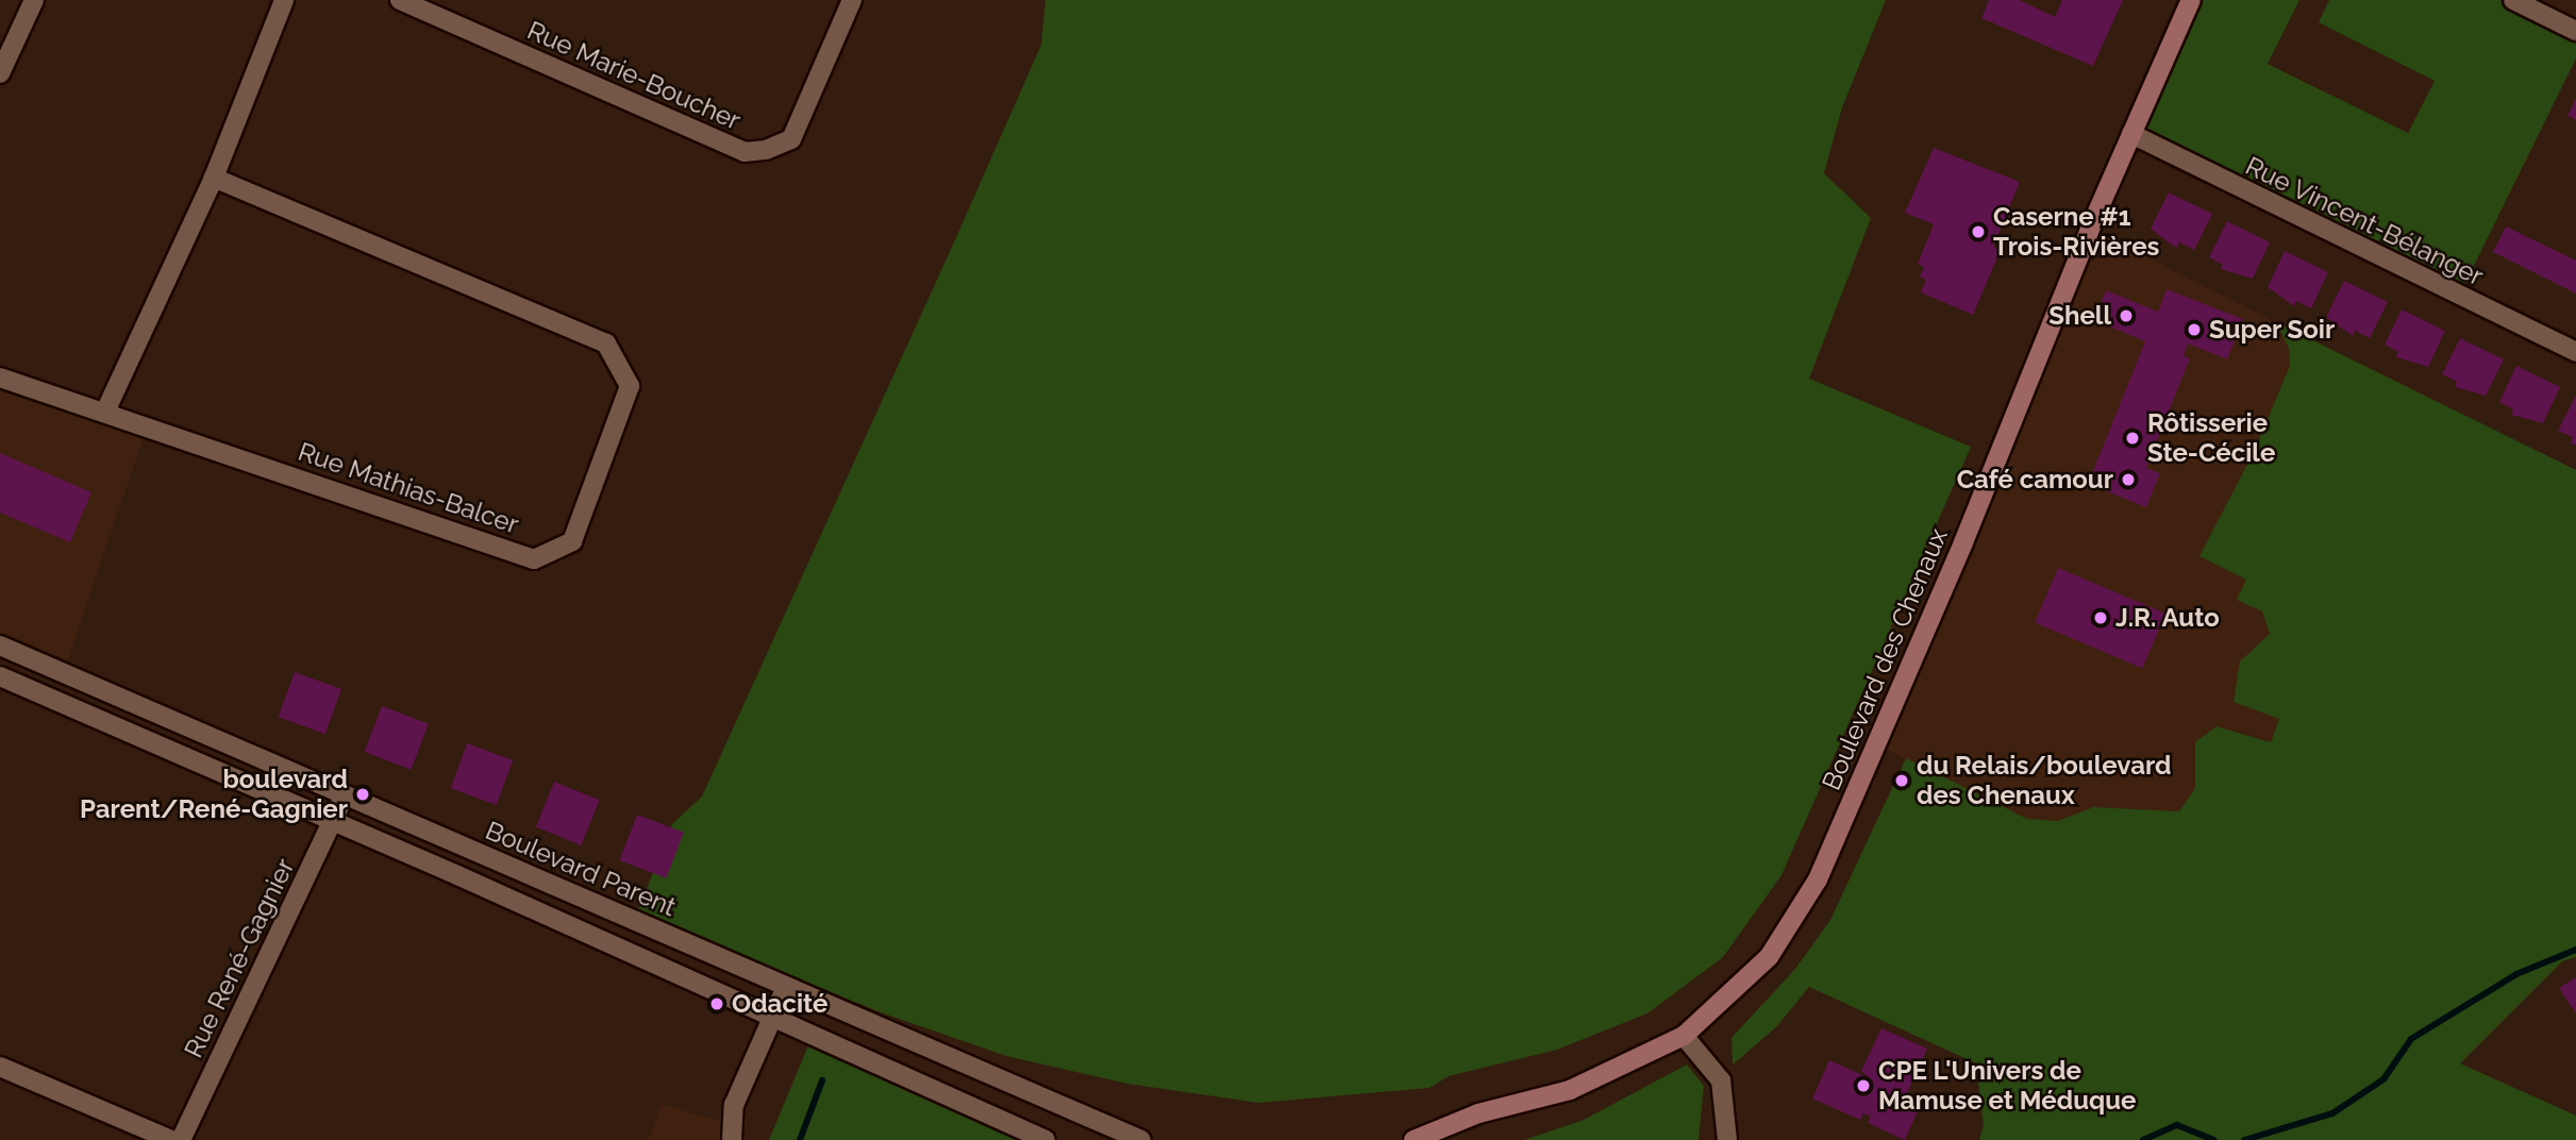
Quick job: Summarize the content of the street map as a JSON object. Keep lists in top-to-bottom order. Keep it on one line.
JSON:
{"streets":{"main road":["Boulevard des Chenaux"],"street":["Rue Marie-Boucher","Rue Vincent-Bélanger","Rue Mathias-Balcer","Boulevard Parent","Rue René-Gagnier"]},"crossings":[["Rue Vincent-Bélanger","Boulevard des Chenaux"],["Boulevard Parent","Rue René-Gagnier"]],"places":["Caserne #1 Trois-Rivières","Shell","Super Soir","Rôtisserie Ste-Cécile","Café camour","J.R. Auto","du Relais/boulevard des Chenaux","boulevard Parent/René-Gagnier","Odacité","CPE L'Univers de Mamuse et Méduque"]}
